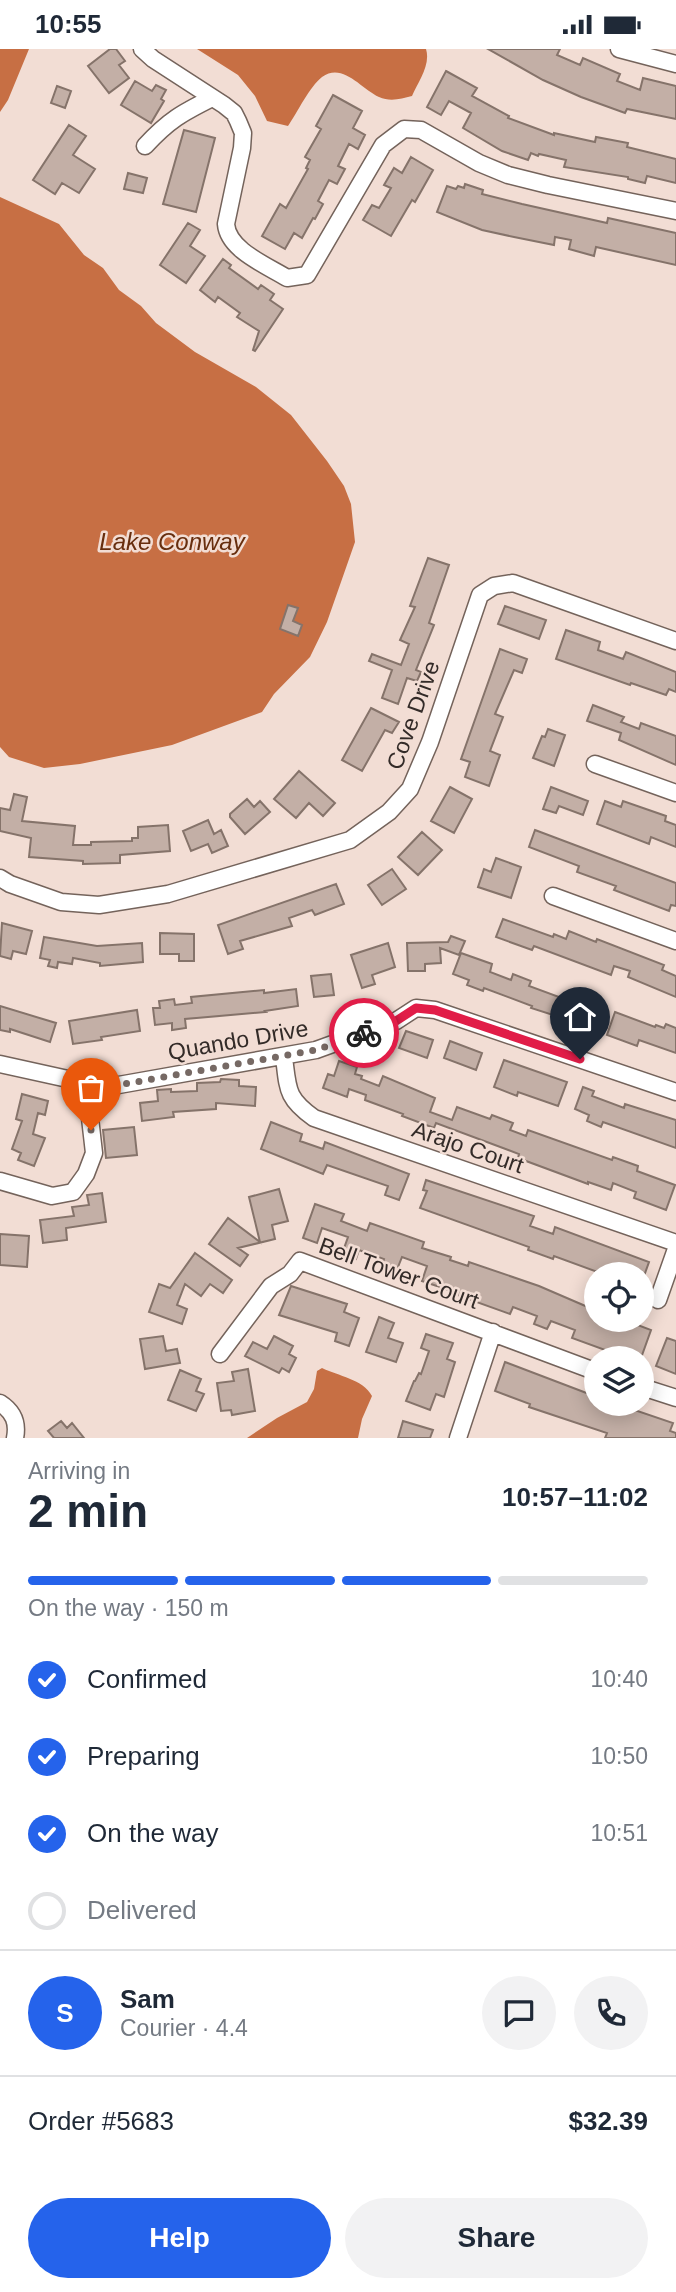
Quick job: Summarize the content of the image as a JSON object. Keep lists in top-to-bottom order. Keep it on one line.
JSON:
{"streets":{"street":["Cove Drive","Quando Drive","Arajo Court","Bell Tower Court"]},"crossings":[["Quando Drive","Arajo Court"]],"water":["Lake Conway"],"page":{"status":"10:55","heading":["2 min","Arriving in","10:57–11:02"],"panel":["Sam","Courier · 4.4","Order #5683","$32.39"],"bar":"On the way · 150 m","list":[["Confirmed","10:40"],["Preparing","10:50"],["On the way","10:51"],"Delivered"],"round":"S","buttons":["Help","Share"]}}
